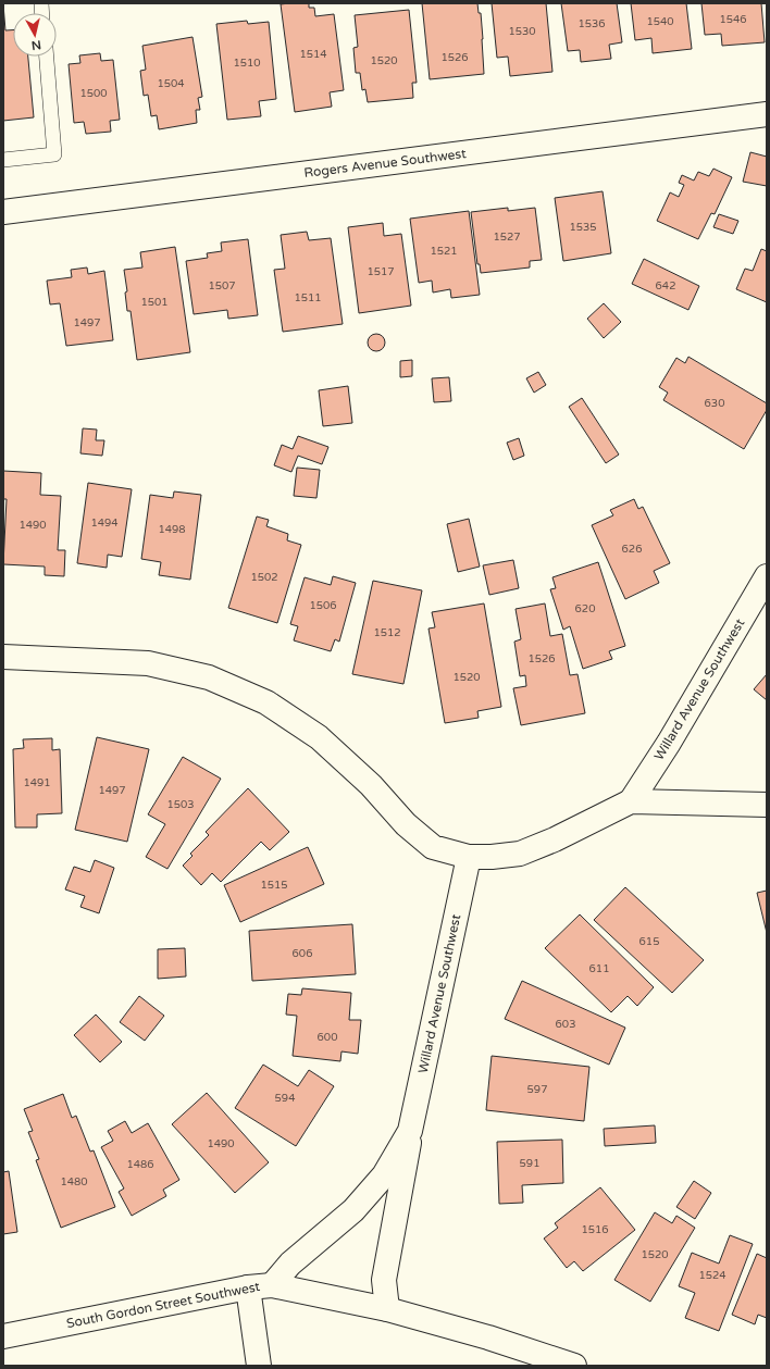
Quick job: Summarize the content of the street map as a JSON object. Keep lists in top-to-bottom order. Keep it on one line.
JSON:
{"streets":{"street":["Rogers Avenue Southwest","Willard Avenue Southwest","South Gordon Street Southwest"]},"crossings":[["Willard Avenue Southwest","South Gordon Street Southwest"]],"house_numbers":["1546","1540","1536","1530","1514","1526","1520","1510","1504","1500","1535","1527","1521","1517","1507","642","1511","1501","1497","630","1494","1490","1498","626","1502","1506","620","1512","1526","1520","1491","1497","1503","1515","615","606","611","603","600","597","594","1490","591","1486","1480","1516","1520","1524"],"north":"bottom"}
